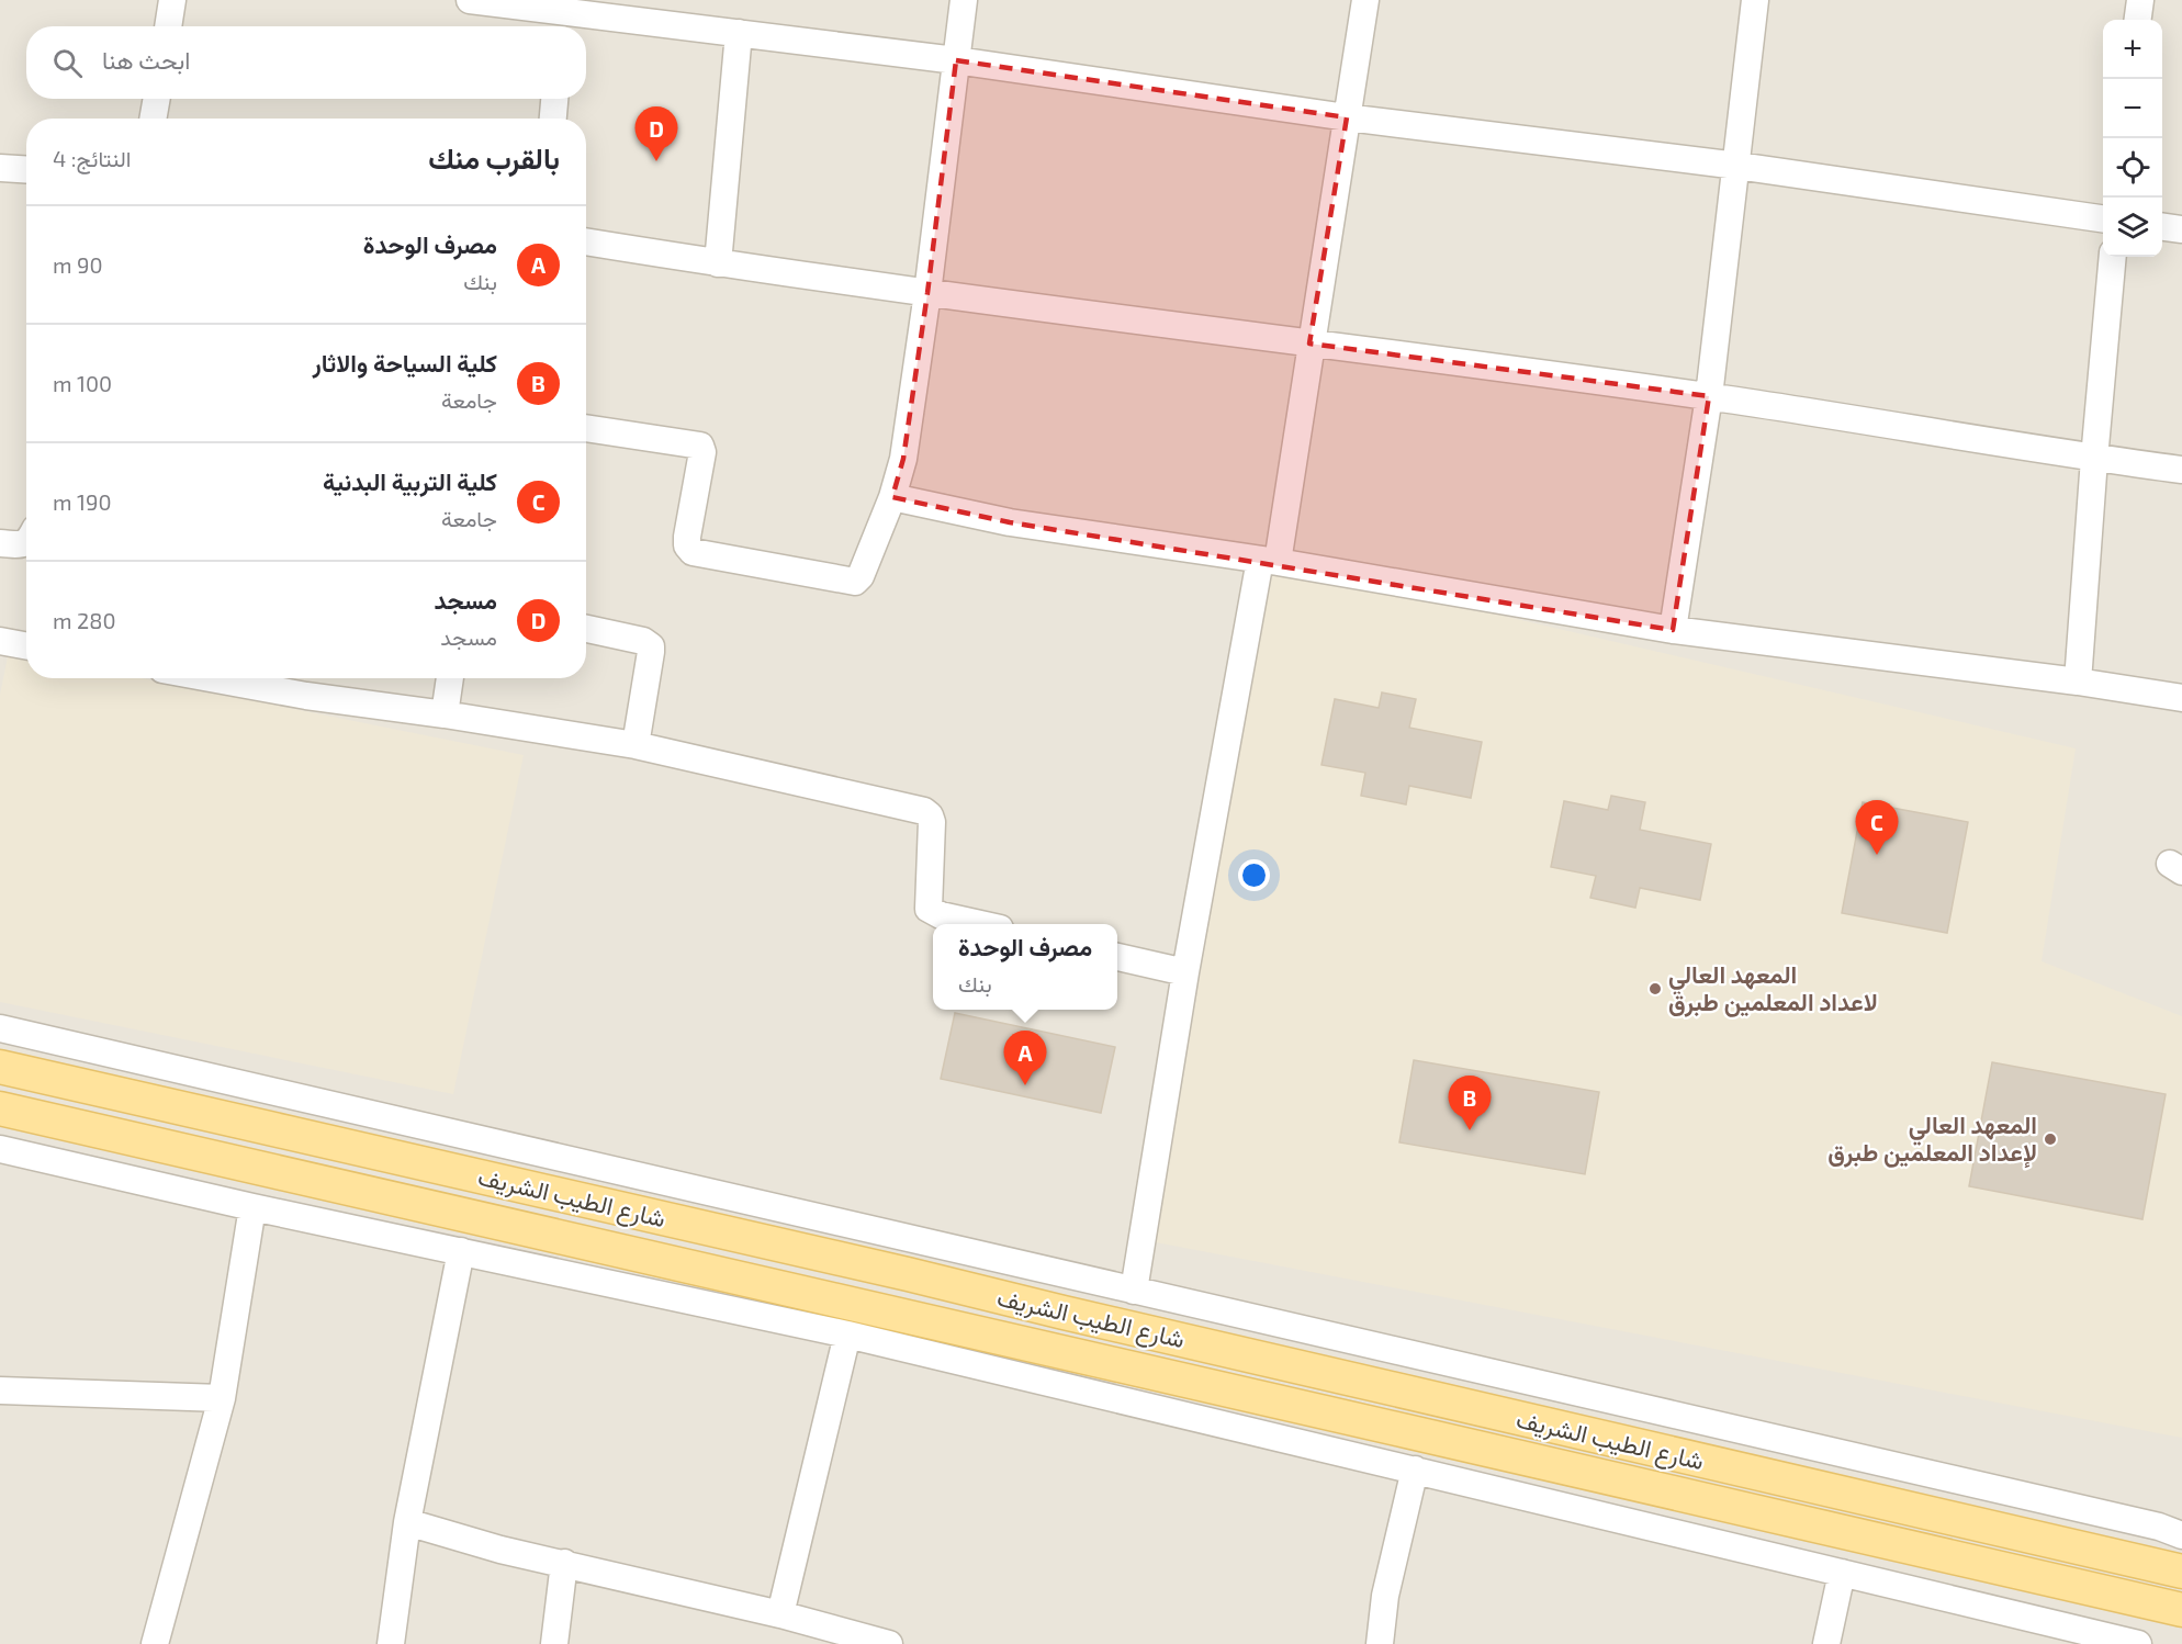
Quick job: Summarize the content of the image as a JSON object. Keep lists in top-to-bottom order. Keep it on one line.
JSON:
{"streets":{"main road":["شارع الطيب الشريف"]},"places":["المعهد العالي لاعداد المعلمين طبرق","المعهد العالي لإعداد المعلمين طبرق"],"page":{"map_buttons":["+","−"],"search":"ابحث هنا","pins":["D","C","A","B"],"heading":["بالقرب منك","النتائج: 4"],"list":[{"mark":"A","name":"مصرف الوحدة","note":"بنك","value":"90 m"},{"mark":"B","name":"كلية السياحة والاثار","note":"جامعة","value":"100 m"},{"mark":"C","name":"كلية التربية البدنية","note":"جامعة","value":"190 m"},{"mark":"D","name":"مسجد","note":"مسجد","value":"280 m"}],"popup":["مصرف الوحدة","بنك"]}}
